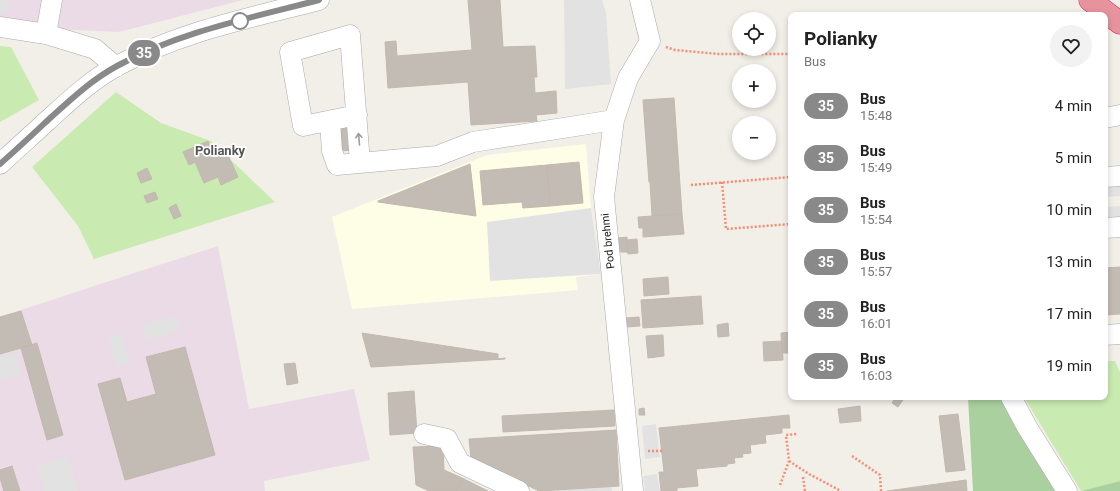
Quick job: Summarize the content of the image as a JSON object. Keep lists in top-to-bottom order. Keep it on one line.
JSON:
{"streets":{"street":["Pod brehmi"]},"districts":["Polianky"],"lines":["bus line 35"],"page":{"on_map":"35","map_buttons":["+","−"],"heading":["Polianky","Bus"],"list":[{"mark":"35","name":"Bus","note":"15:48","value":"4 min"},{"mark":"35","name":"Bus","note":"15:49","value":"5 min"},{"mark":"35","name":"Bus","note":"15:54","value":"10 min"},{"mark":"35","name":"Bus","note":"15:57","value":"13 min"},{"mark":"35","name":"Bus","note":"16:01","value":"17 min"},{"mark":"35","name":"Bus","note":"16:03","value":"19 min"}]}}
